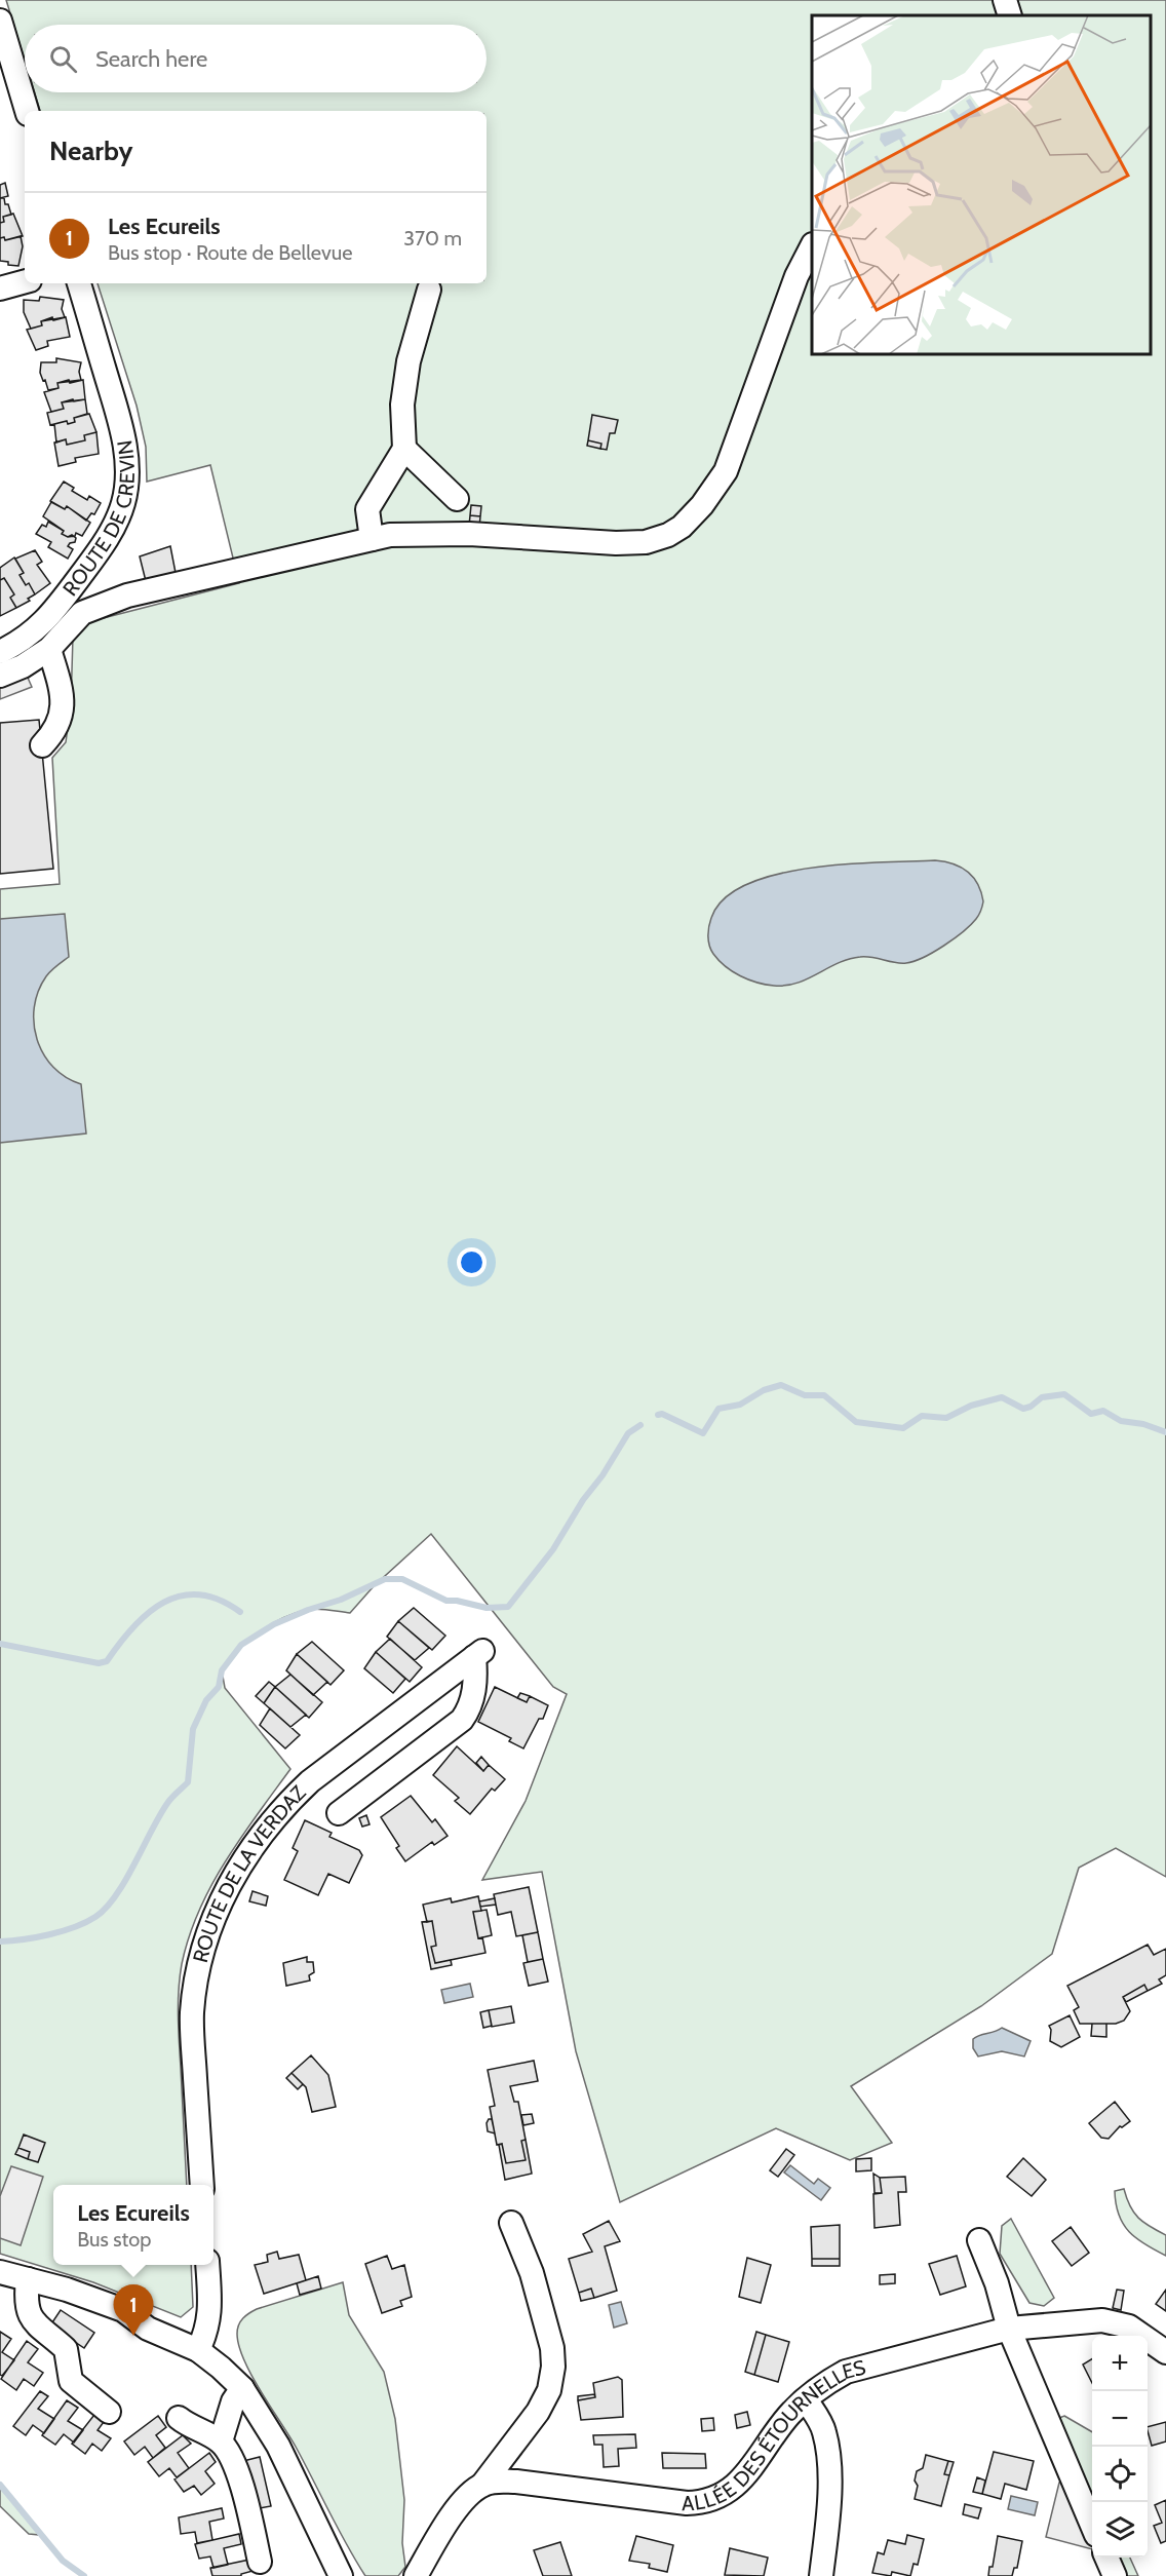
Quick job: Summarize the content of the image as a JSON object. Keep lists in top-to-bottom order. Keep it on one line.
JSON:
{"streets":{"street":["ROUTE DE CREVIN","ROUTE DE LA VERDAZ","ALLÉE DES ÉTOURNELLES"]},"page":{"search":"Search here","heading":"Nearby","list":[{"mark":"1","name":"Les Ecureils","note":"Bus stop · Route de Bellevue","value":"370 m"}],"popup":["Les Ecureils","Bus stop"],"pins":"1","map_buttons":["+","−"]}}
